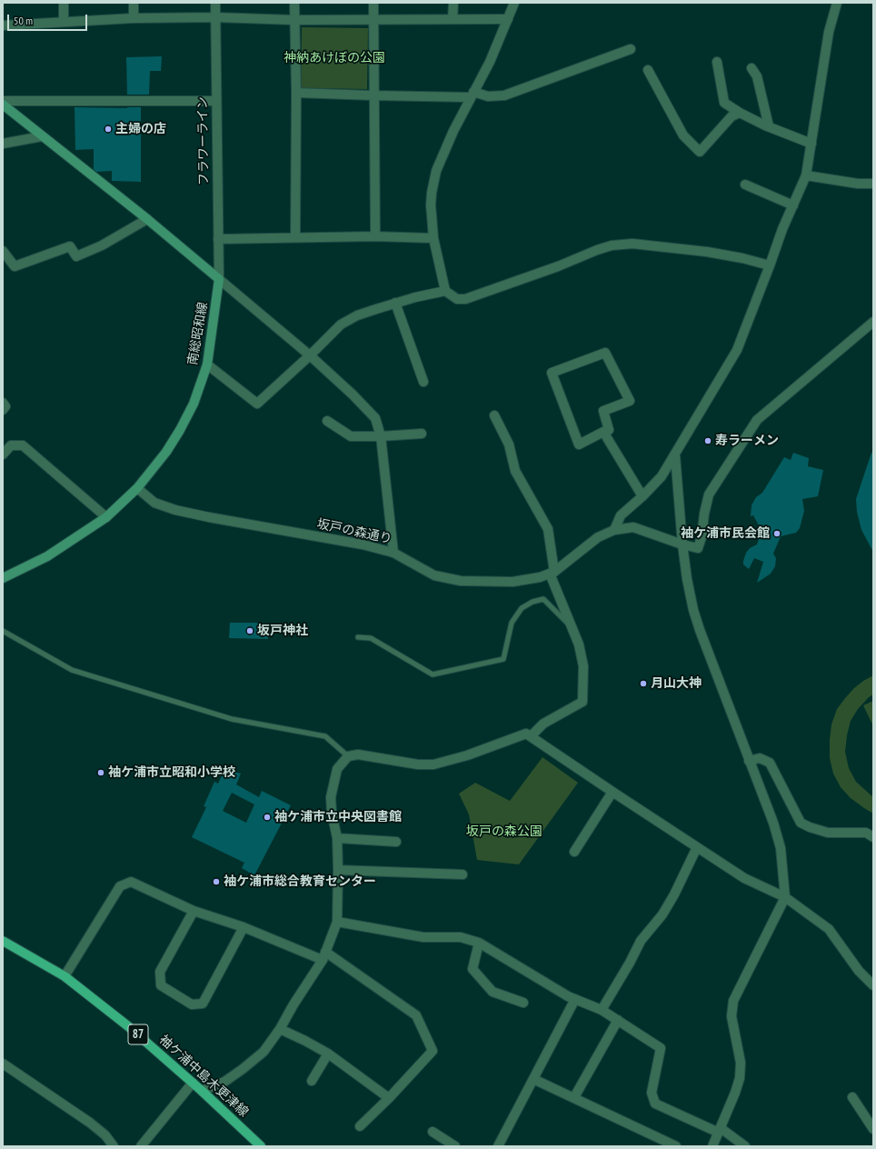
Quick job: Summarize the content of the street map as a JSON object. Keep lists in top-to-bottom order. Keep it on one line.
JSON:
{"streets":{"main road":["南総昭和線","87","袖ケ浦中島木更津線"],"street":["フラワーライン","坂戸の森通り"]},"crossings":[["フラワーライン","南総昭和線"],["南総昭和線","坂戸の森通り"]],"parks":["神納あけぼの公園","坂戸の森公園"],"places":["主婦の店","寿ラーメン","袖ケ浦市民会館","坂戸神社","月山大神","袖ケ浦市立昭和小学校","袖ケ浦市立中央図書館","袖ケ浦市総合教育センター"],"scale_bar":"50 m"}
